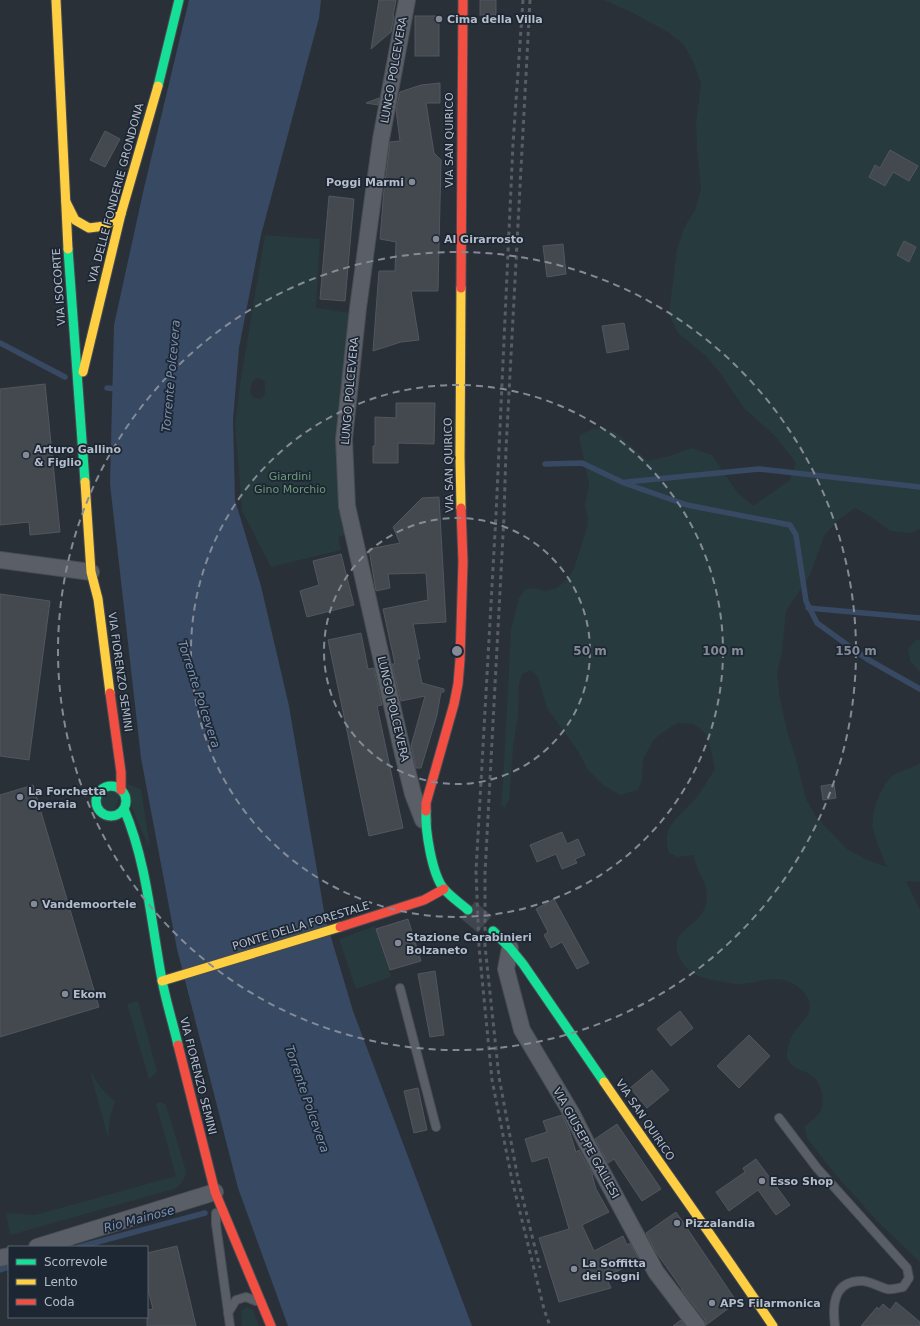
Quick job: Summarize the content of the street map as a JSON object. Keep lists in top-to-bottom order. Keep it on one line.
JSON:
{"streets":{"main road":["VIA SAN QUIRICO","VIA DELLE FONDERIE GRONDONA","VIA ISOCORTE","VIA FIORENZO SEMINI","PONTE DELLA FORESTALE"],"street":["LUNGO POLCEVERA","VIA GIUSEPPE GALLESI"]},"crossings":[["LUNGO POLCEVERA","VIA SAN QUIRICO"],["VIA SAN QUIRICO","PONTE DELLA FORESTALE"],["VIA SAN QUIRICO","VIA GIUSEPPE GALLESI"],["VIA DELLE FONDERIE GRONDONA","VIA ISOCORTE"],["VIA ISOCORTE","VIA FIORENZO SEMINI"],["VIA FIORENZO SEMINI","PONTE DELLA FORESTALE"]],"water":["Torrente Polcevera","Rio Mainose"],"parks":["Giardini Gino Morchio"],"places":["Cima della Villa","Poggi Marmi","Al Girarrosto","Arturo Gallino & Figlio","La Forchetta Operaia","Vandemoortele","Stazione Carabinieri Bolzaneto","Ekom","Esso Shop","Pizzalandia","La Soffitta dei Sogni","APS Filarmonica"],"legend":["Scorrevole","Lento","Coda"],"rings":["50 m","100 m","150 m"]}
